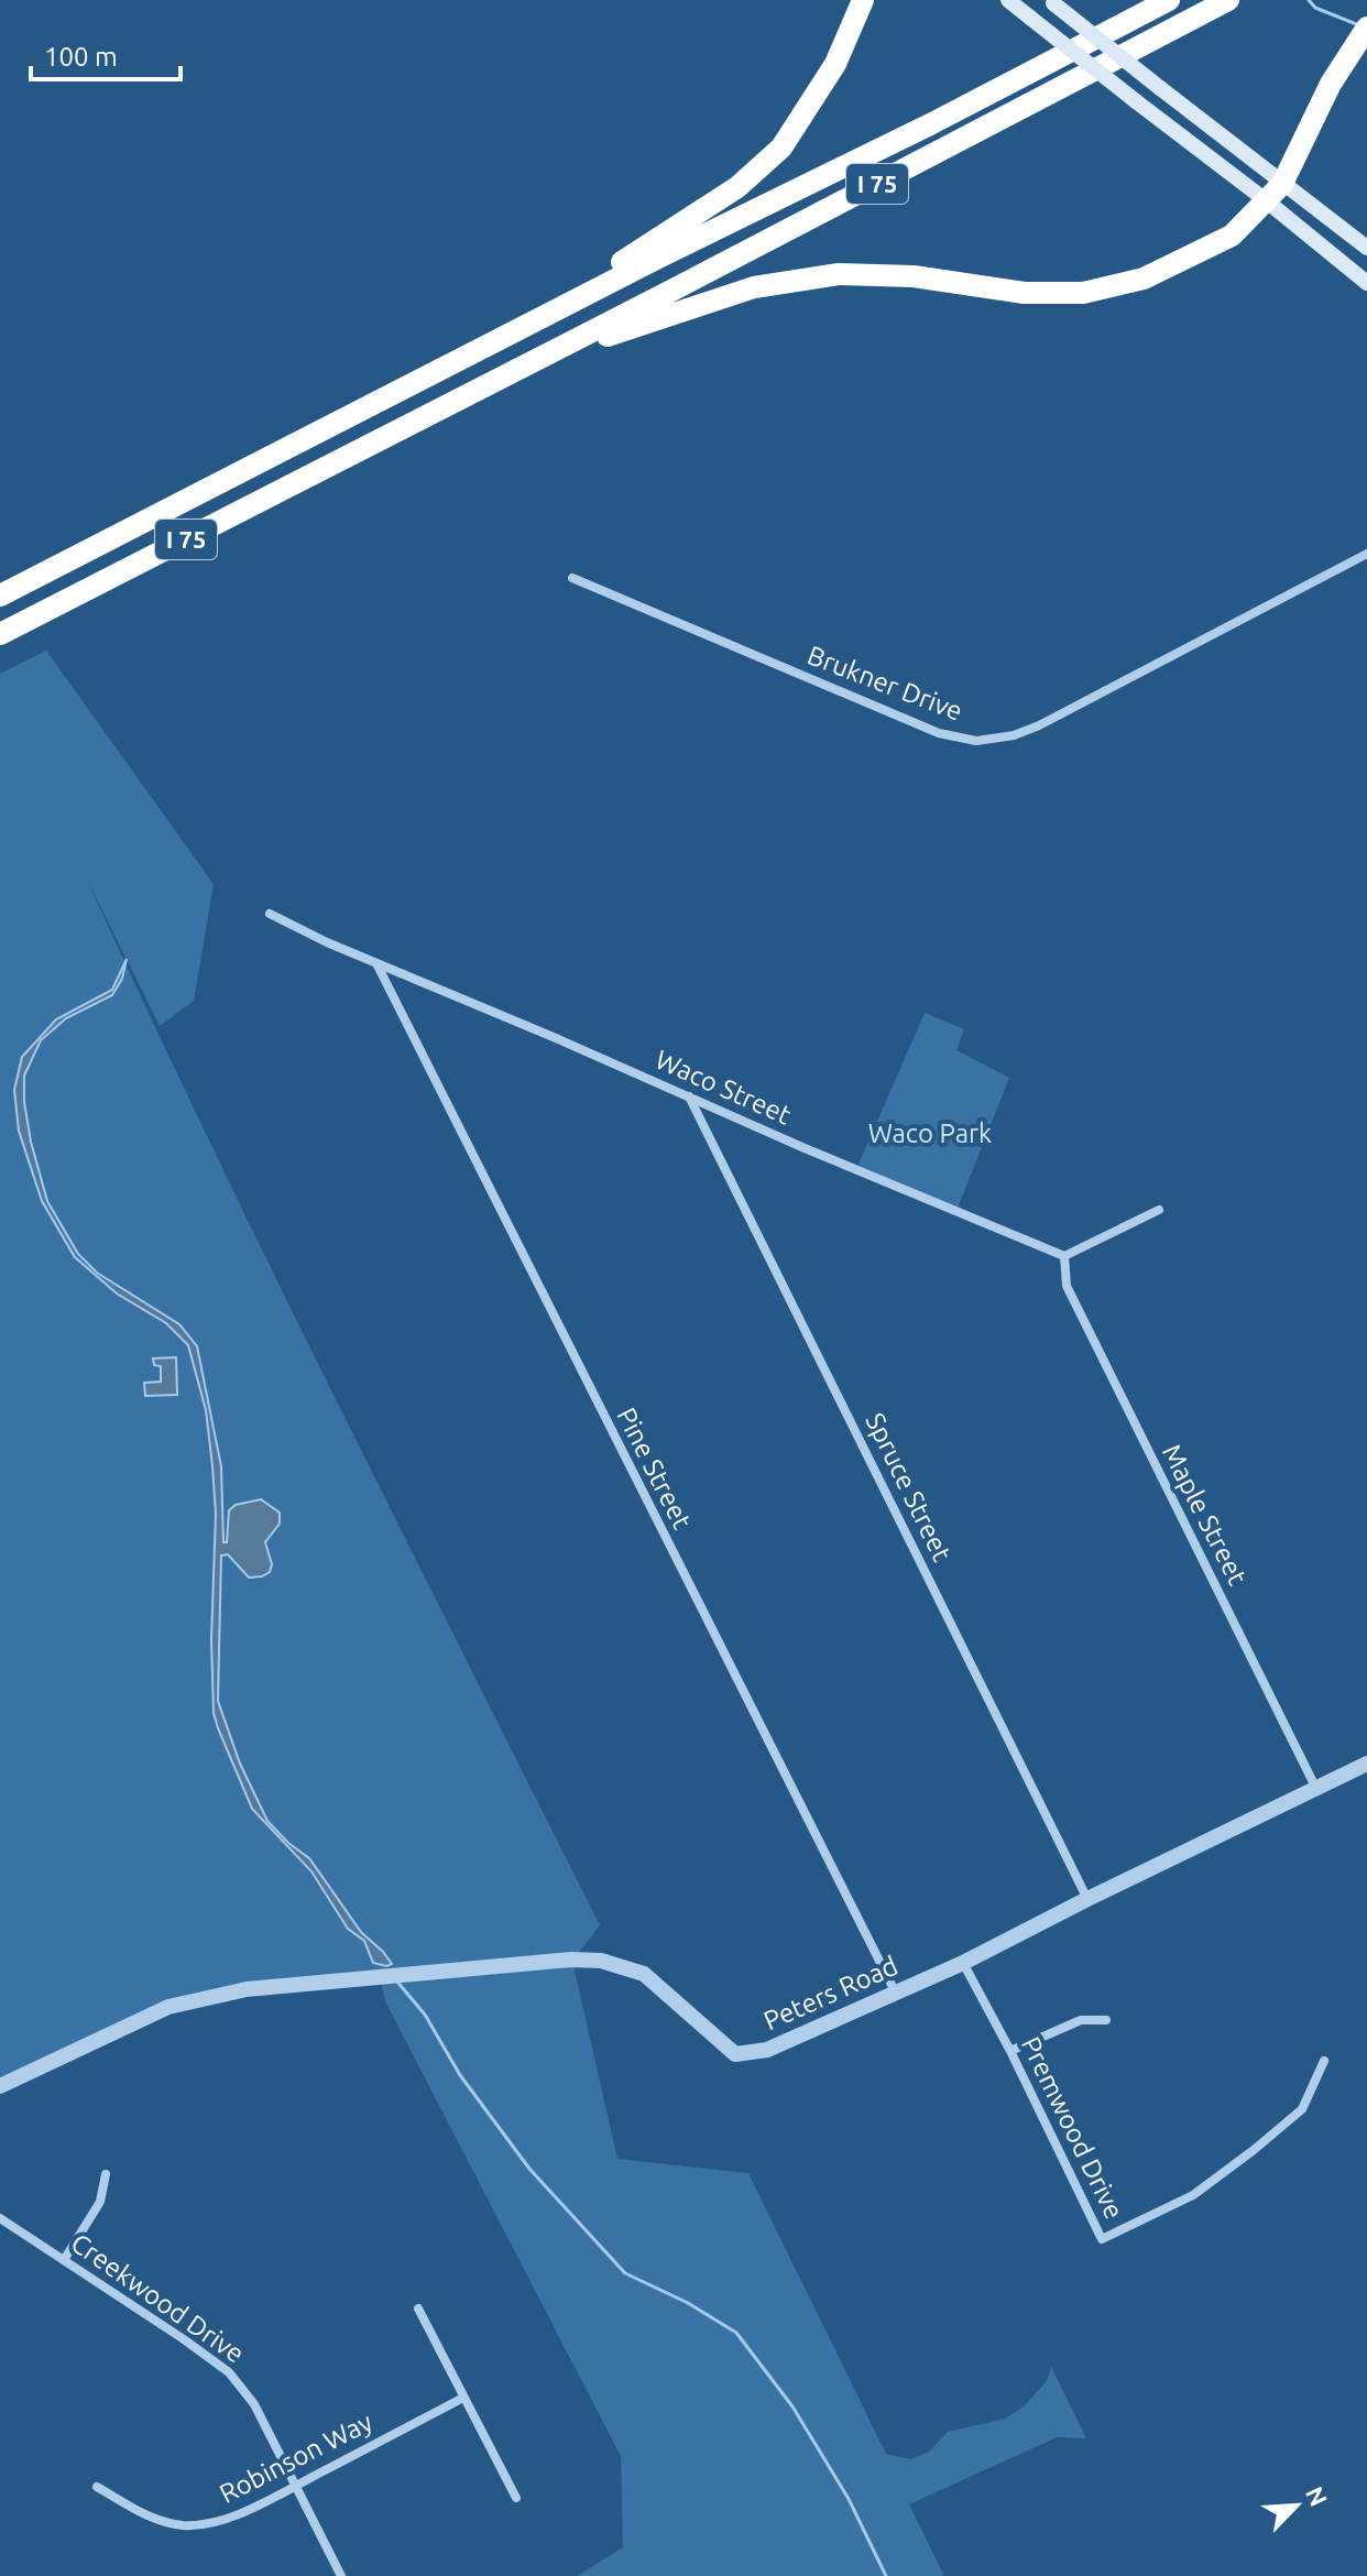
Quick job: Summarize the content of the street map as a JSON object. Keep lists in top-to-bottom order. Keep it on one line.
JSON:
{"streets":{"highway":["I 75"],"street":["Brukner Drive","Waco Street","Pine Street","Spruce Street","Maple Street","Peters Road","Premwood Drive","Creekwood Drive","Robinson Way"]},"crossings":[["Waco Street","Pine Street"],["Waco Street","Spruce Street"],["Waco Street","Maple Street"],["Pine Street","Peters Road"],["Spruce Street","Peters Road"],["Maple Street","Peters Road"],["Peters Road","Premwood Drive"],["Creekwood Drive","Robinson Way"]],"parks":["Waco Park"],"scale_bar":"100 m","north":"top right"}
